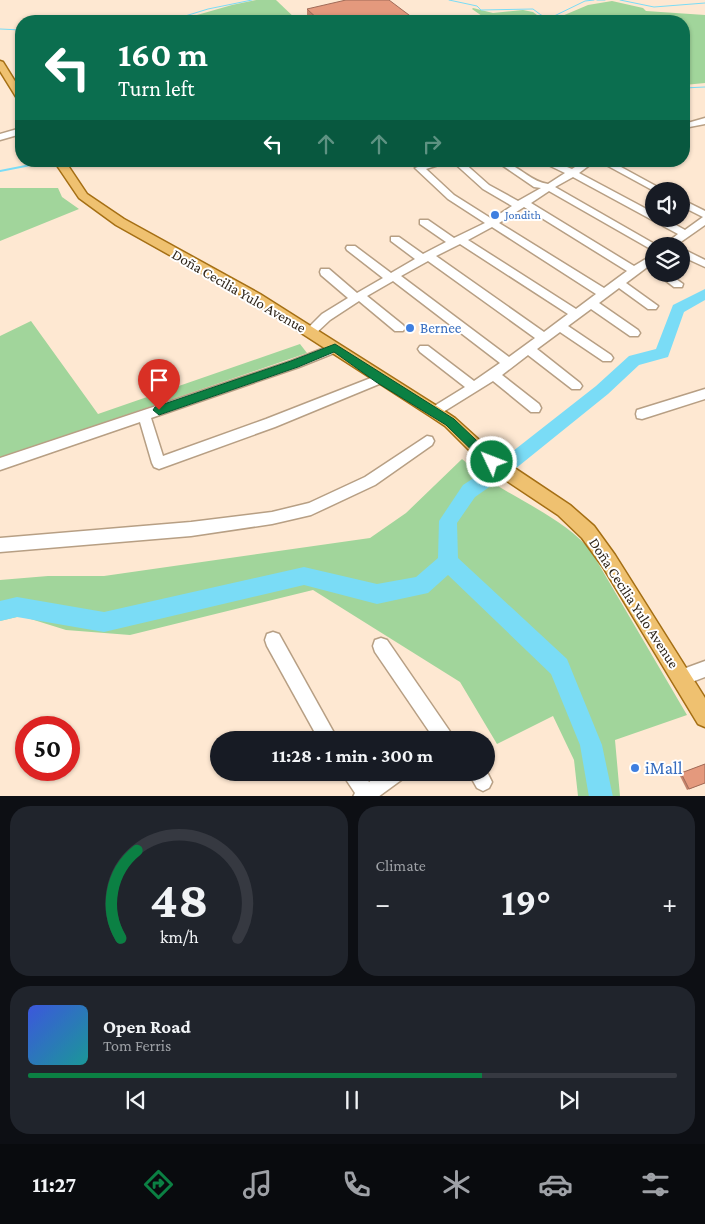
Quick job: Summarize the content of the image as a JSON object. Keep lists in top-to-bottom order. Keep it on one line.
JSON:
{"streets":{"main road":["Doña Cecilia Yulo Avenue"]},"places":["Jondith","Bernee","iMall"],"page":{"turn":["160 m","Turn left"],"limit":"50","trip":"11:28 · 1 min · 300 m","tile":"Climate","heat":["−","19°","+"],"song":["Open Road","Tom Ferris"],"tabs":"11:27","gauge":["48","km/h"]}}
